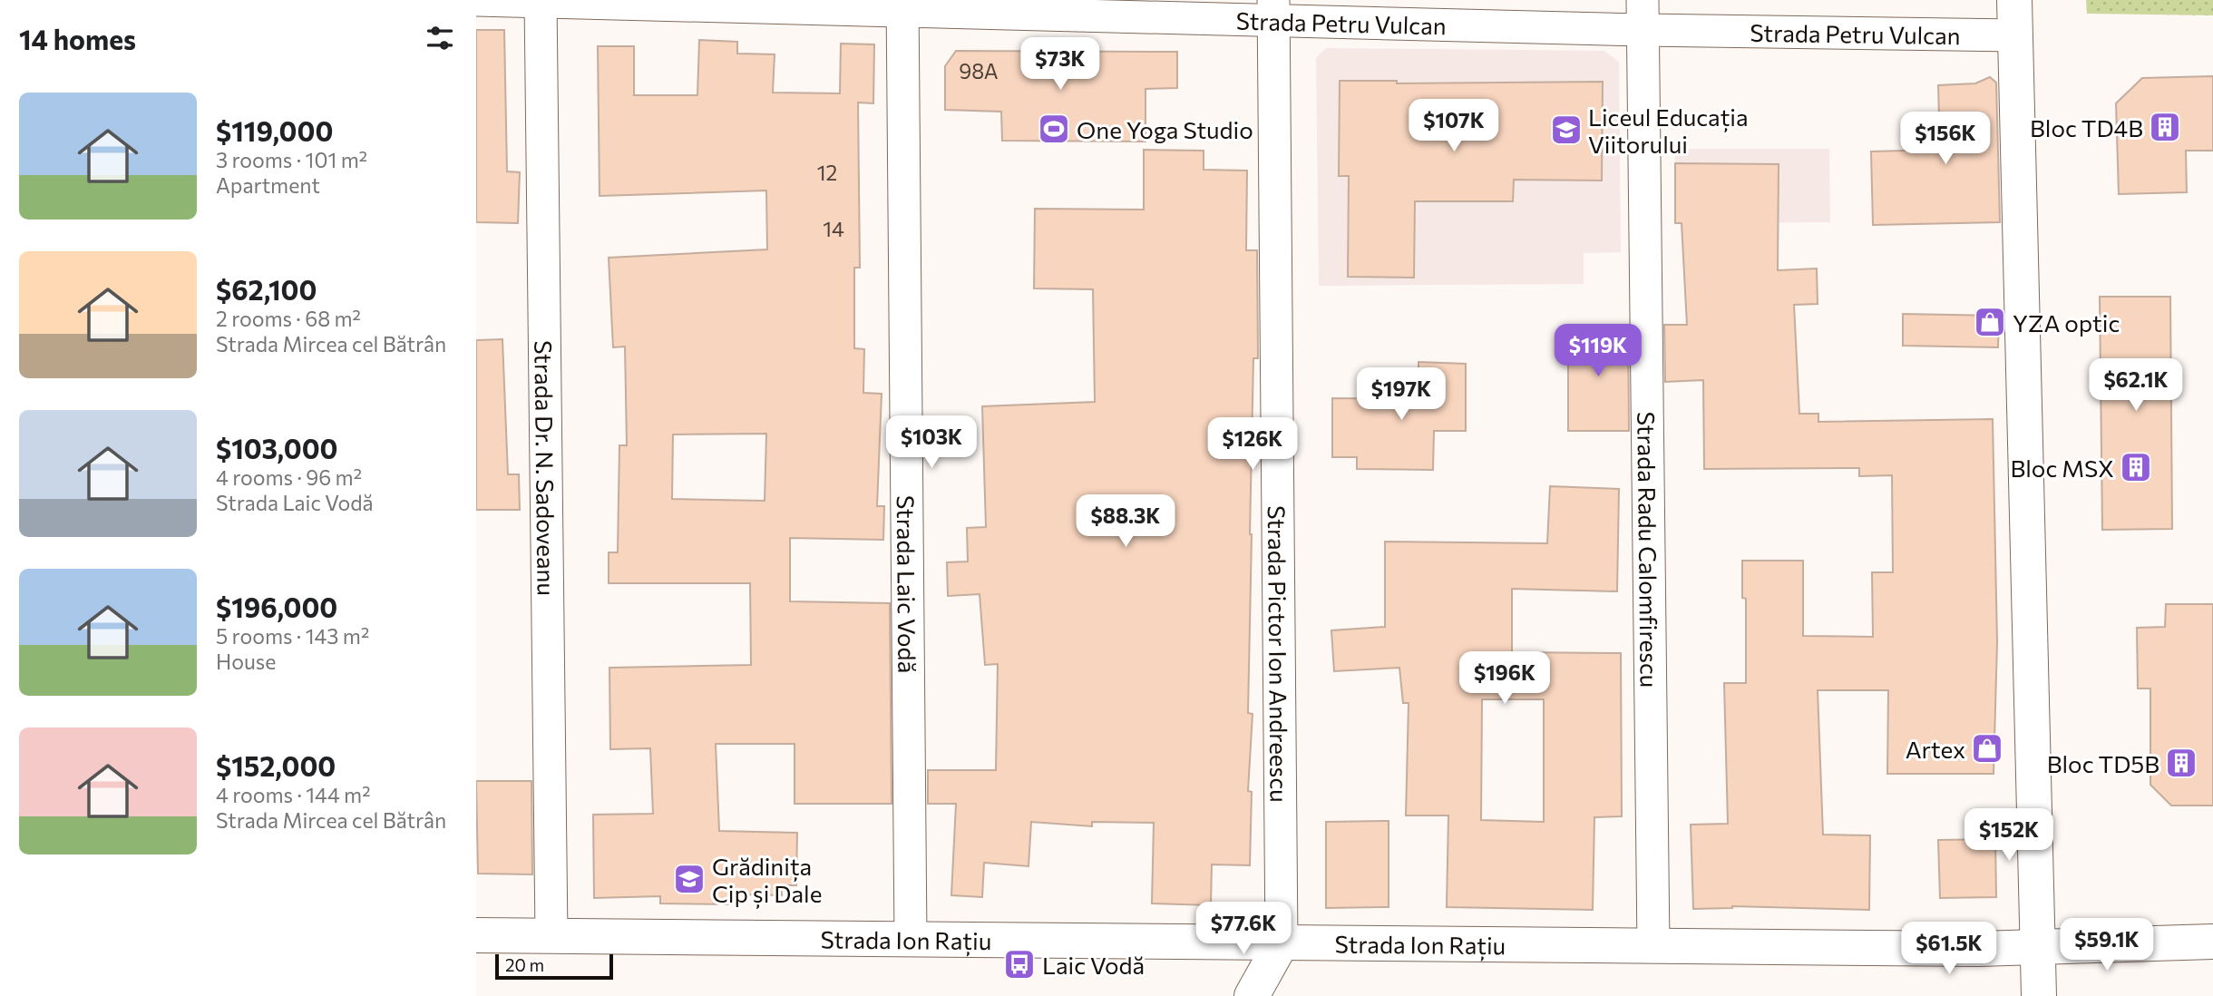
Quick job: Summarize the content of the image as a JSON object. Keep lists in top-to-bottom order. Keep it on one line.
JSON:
{"streets":{"street":["Strada Petru Vulcan","Strada Dr. N. Sadoveanu","Strada Radu Calomfirescu","Strada Laic Vodă","Strada Pictor Ion Andreescu","Strada Ion Rațiu"]},"crossings":[["Strada Petru Vulcan","Strada Dr. N. Sadoveanu"],["Strada Petru Vulcan","Strada Radu Calomfirescu"],["Strada Petru Vulcan","Strada Laic Vodă"],["Strada Petru Vulcan","Strada Pictor Ion Andreescu"],["Strada Dr. N. Sadoveanu","Strada Ion Rațiu"],["Strada Radu Calomfirescu","Strada Ion Rațiu"],["Strada Laic Vodă","Strada Ion Rațiu"],["Strada Pictor Ion Andreescu","Strada Ion Rațiu"]],"places":{"building":["Bloc TD4B","Bloc MSX","Bloc TD5B"],"sports":["One Yoga Studio"],"school or university":["Liceul Educația Viitorului","Grădinița Cip și Dale"],"shop":["YZA optic","Artex"],"bus stop":["Laic Vodă"]},"house_numbers":["98A","12","14"],"scale_bar":"20 m","page":{"heading":"14 homes","price":["$73K","$107K","$156K","$119K","$62.1K","$197K","$103K","$126K","$88.3K","$196K","$152K","$77.6K","$59.1K","$61.5K"],"list":[{"name":"$119,000","note":"3 rooms · 101 m² · Apartment"},{"name":"$62,100","note":"2 rooms · 68 m² · Strada Mircea cel Bătrân"},{"name":"$103,000","note":"4 rooms · 96 m² · Strada Laic Vodă"},{"name":"$196,000","note":"5 rooms · 143 m² · House"},{"name":"$152,000","note":"4 rooms · 144 m² · Strada Mircea cel Bătrân"}],"scale":"20 m"}}
